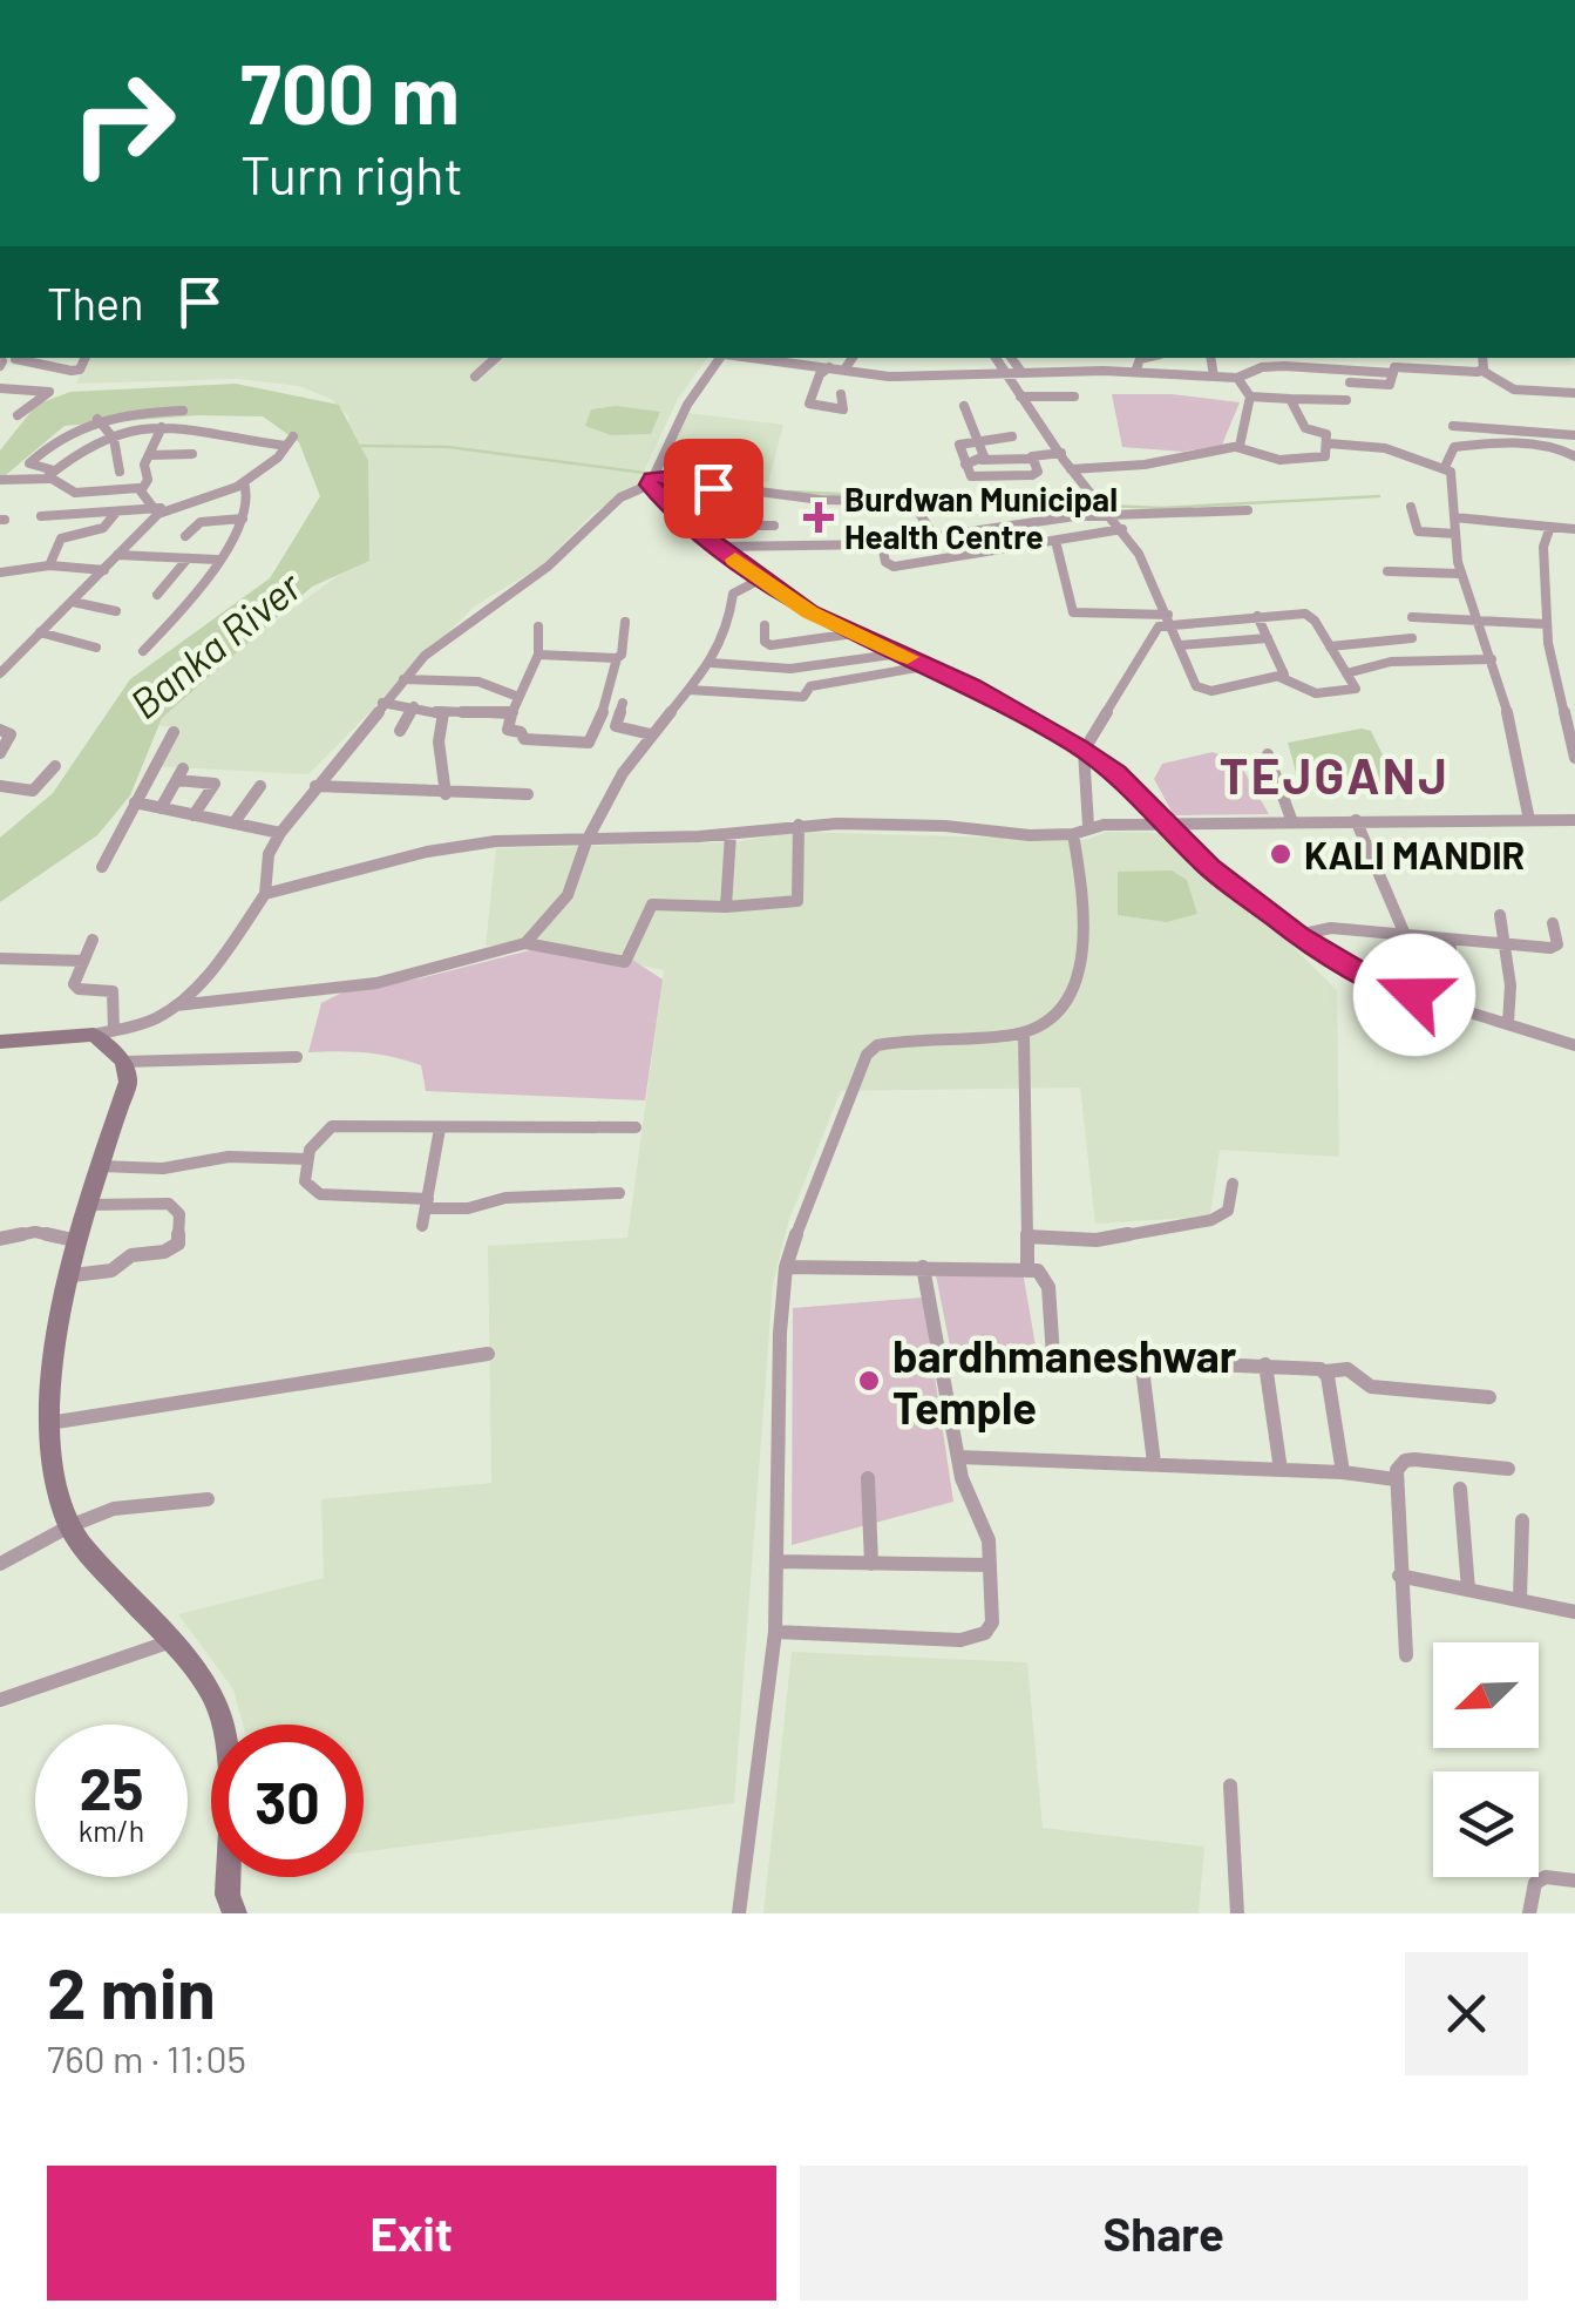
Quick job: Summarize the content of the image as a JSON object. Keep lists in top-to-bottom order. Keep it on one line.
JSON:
{"districts":["TEJGANJ"],"water":["Banka River"],"places":{"health":["Burdwan Municipal Health Centre"],"other":["KALI MANDIR","bardhmaneshwar Temple"]},"north":"bottom left","page":{"turn":["700 m","Turn right"],"then":"Then","speed":"25 km/h","limit":"30","heading":["2 min","760 m · 11:05"],"buttons":["Exit","Share"]}}
